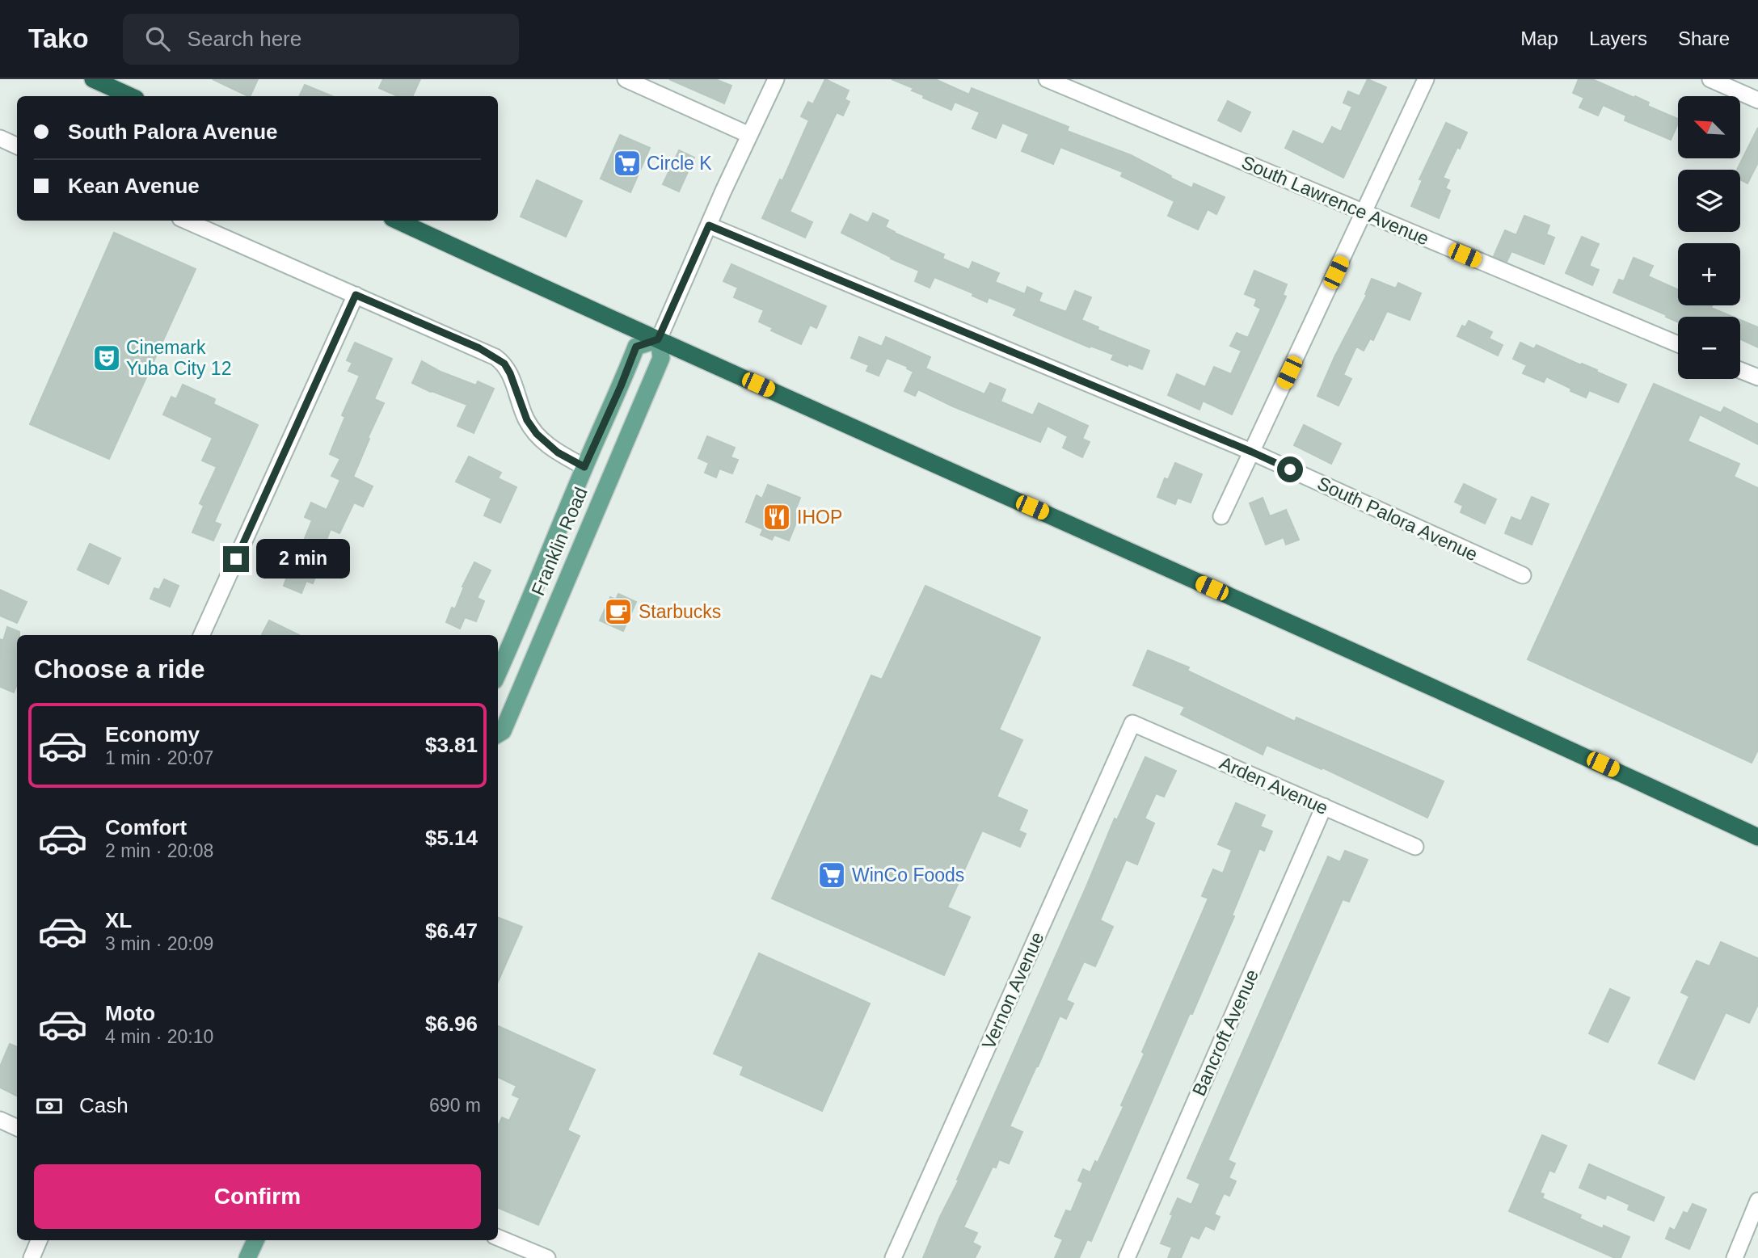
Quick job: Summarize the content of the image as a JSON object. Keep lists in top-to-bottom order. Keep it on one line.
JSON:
{"streets":{"main road":["Franklin Road"],"street":["South Lawrence Avenue","South Palora Avenue","Arden Avenue","Vernon Avenue","Bancroft Avenue"]},"crossings":[["Arden Avenue","Vernon Avenue"],["Arden Avenue","Bancroft Avenue"]],"places":{"supermarket":["Circle K","WinCo Foods"],"theatre":["Cinemark Yuba City 12"],"restaurant":["IHOP"],"cafe":["Starbucks"]},"north":"top left","page":{"header":"Tako","search":"Search here","nav":["Map","Layers","Share"],"map_buttons":["+","−"],"banner":["South Palora Avenue","Kean Avenue"],"bubble":"2 min","heading":"Choose a ride","list":[{"name":"Economy","note":"1 min · 20:07","value":"$3.81"},{"name":"Comfort","note":"2 min · 20:08","value":"$5.14"},{"name":"XL","note":"3 min · 20:09","value":"$6.47"},{"name":"Moto","note":"4 min · 20:10","value":"$6.96"}],"pay":["Cash","690 m"],"buttons":"Confirm"}}
